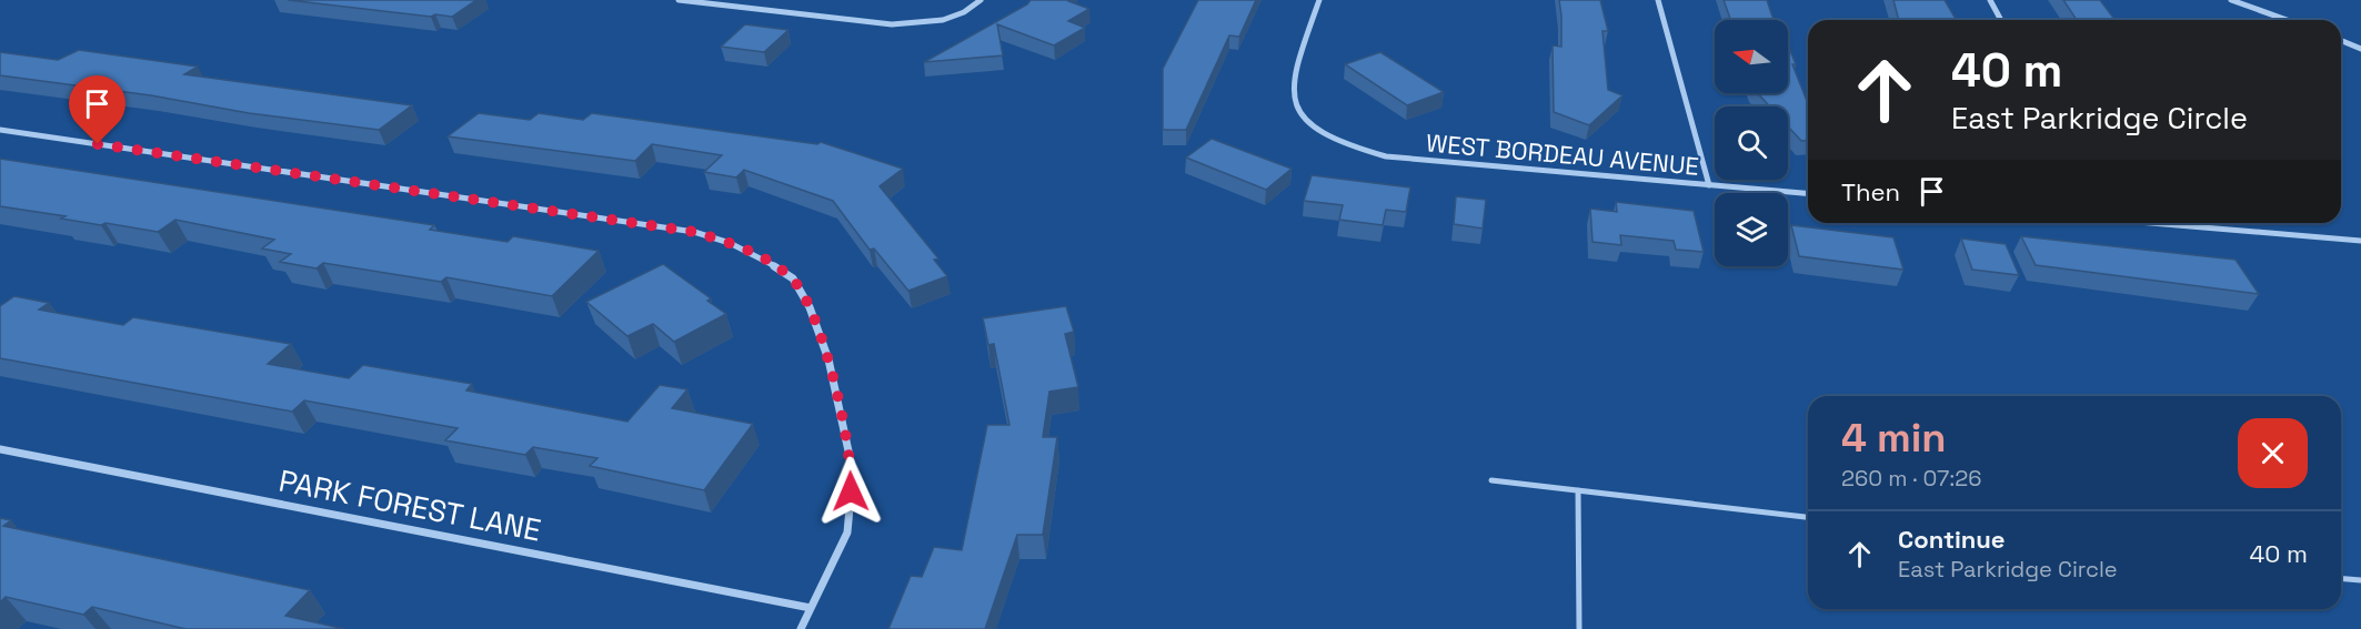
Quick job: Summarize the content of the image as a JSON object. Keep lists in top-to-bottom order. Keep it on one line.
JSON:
{"streets":{"street":["WEST BORDEAU AVENUE","PARK FOREST LANE"]},"north":"left","page":{"turn":["40 m","East Parkridge Circle"],"then":"Then","heading":["4 min","260 m · 07:26"],"list":[{"name":"Continue","note":"East Parkridge Circle","value":"40 m"}]}}
